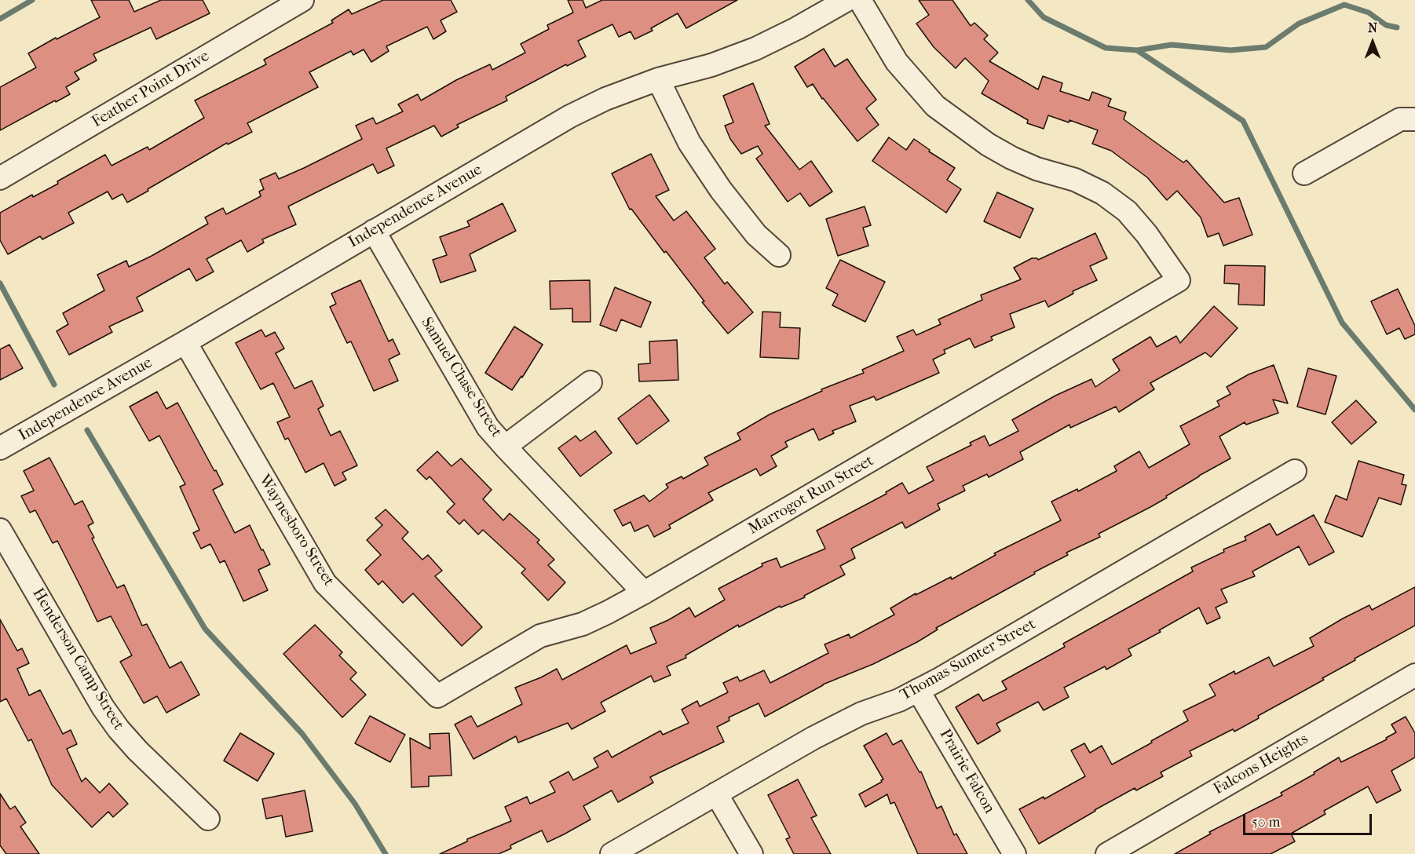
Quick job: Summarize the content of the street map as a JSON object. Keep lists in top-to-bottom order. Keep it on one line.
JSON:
{"streets":{"street":["Feather Point Drive","Independence Avenue","Samuel Chase Street","Marrogot Run Street","Waynesboro Street","Henderson Camp Street","Thomas Sumter Street","Falcons Heights","Prairie Falcon"]},"crossings":[["Independence Avenue","Samuel Chase Street"],["Independence Avenue","Waynesboro Street"],["Samuel Chase Street","Marrogot Run Street"],["Marrogot Run Street","Waynesboro Street"],["Thomas Sumter Street","Prairie Falcon"]],"scale_bar":"50 m","north":"top"}
